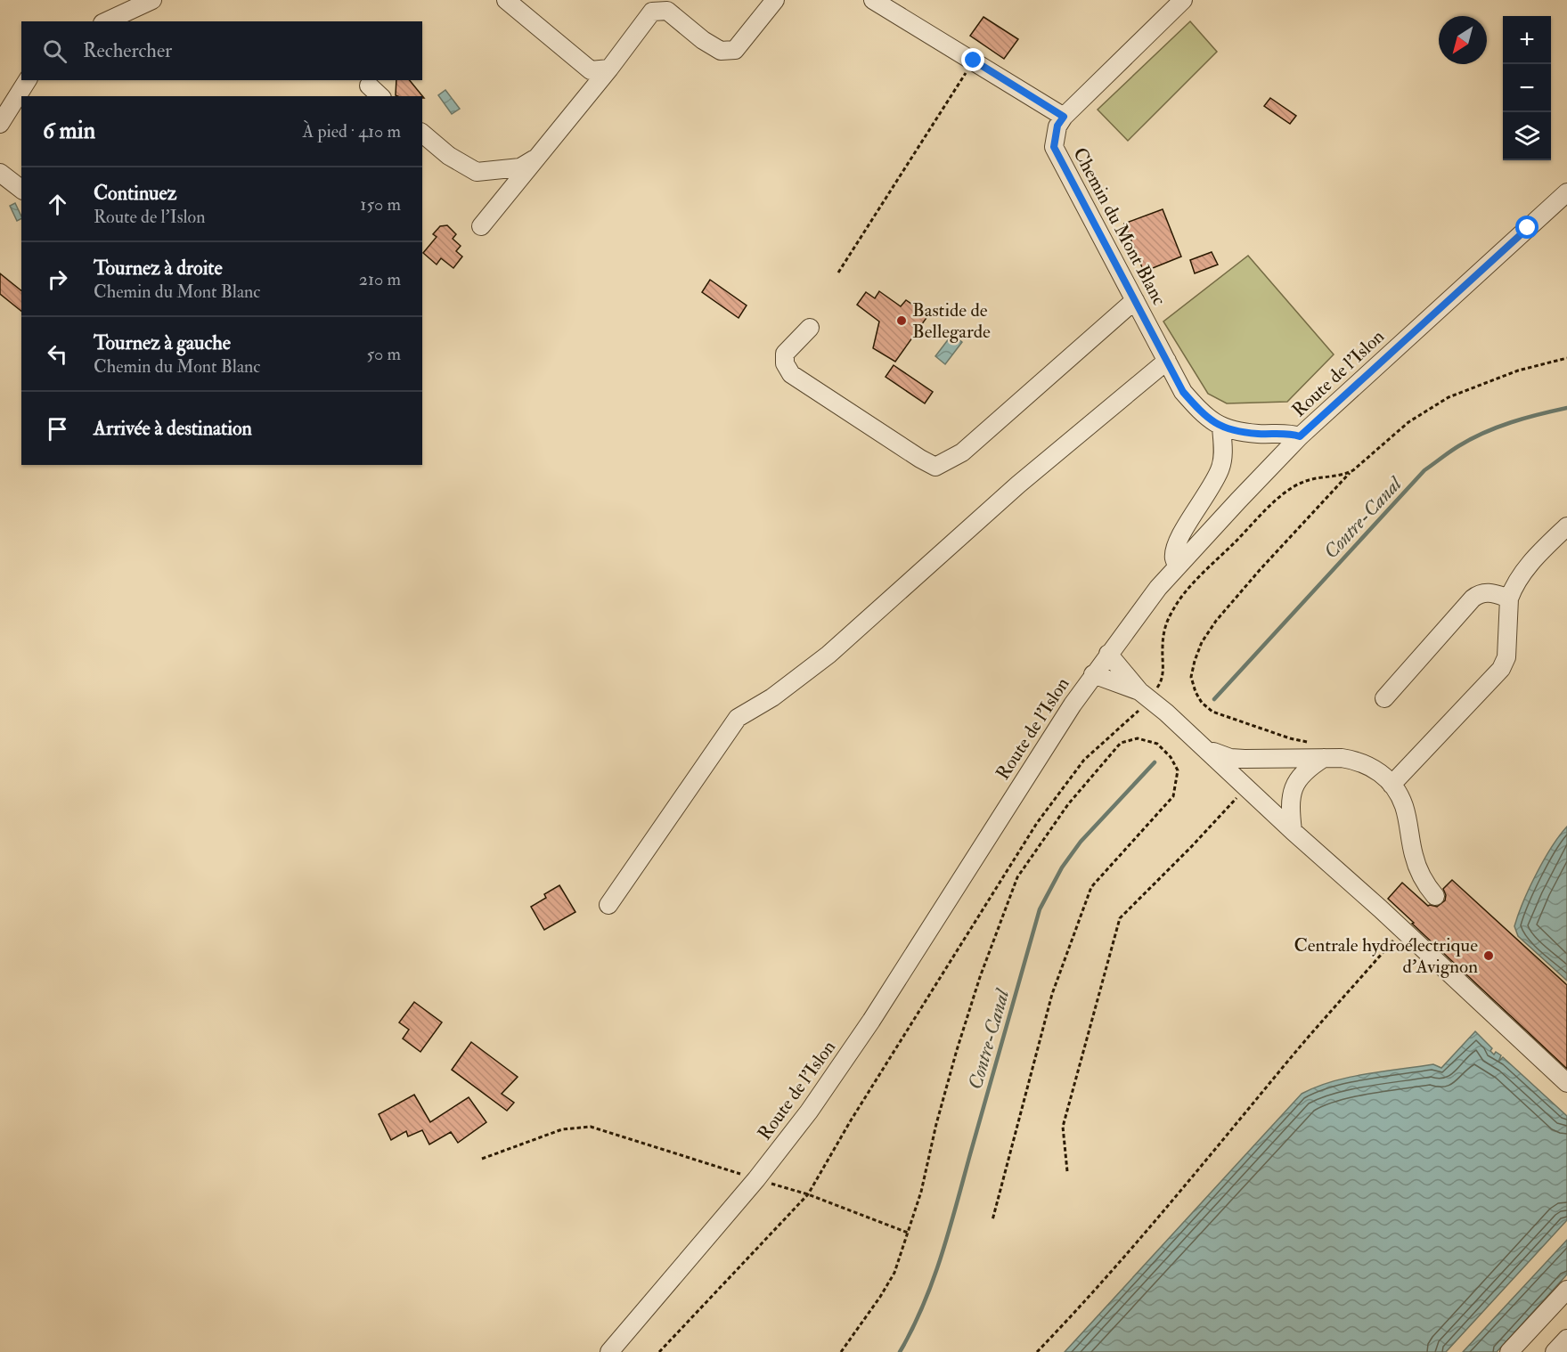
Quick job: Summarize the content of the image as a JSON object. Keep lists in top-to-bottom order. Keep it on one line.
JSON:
{"streets":{"street":["Chemin du Mont Blanc","Route de l'Islon"]},"crossings":[["Chemin du Mont Blanc","Route de l'Islon"]],"water":["Contre-Canal"],"places":["Bastide de Bellegarde","Centrale hydroélectrique d’Avignon"],"north":"bottom left","page":{"map_buttons":["+","−"],"search":"Rechercher","heading":["6 min","À pied · 410 m"],"list":[["Continuez","Route de l'Islon","150 m"],["Tournez à droite","Chemin du Mont Blanc","210 m"],["Tournez à gauche","Chemin du Mont Blanc","50 m"],"Arrivée à destination"]}}
